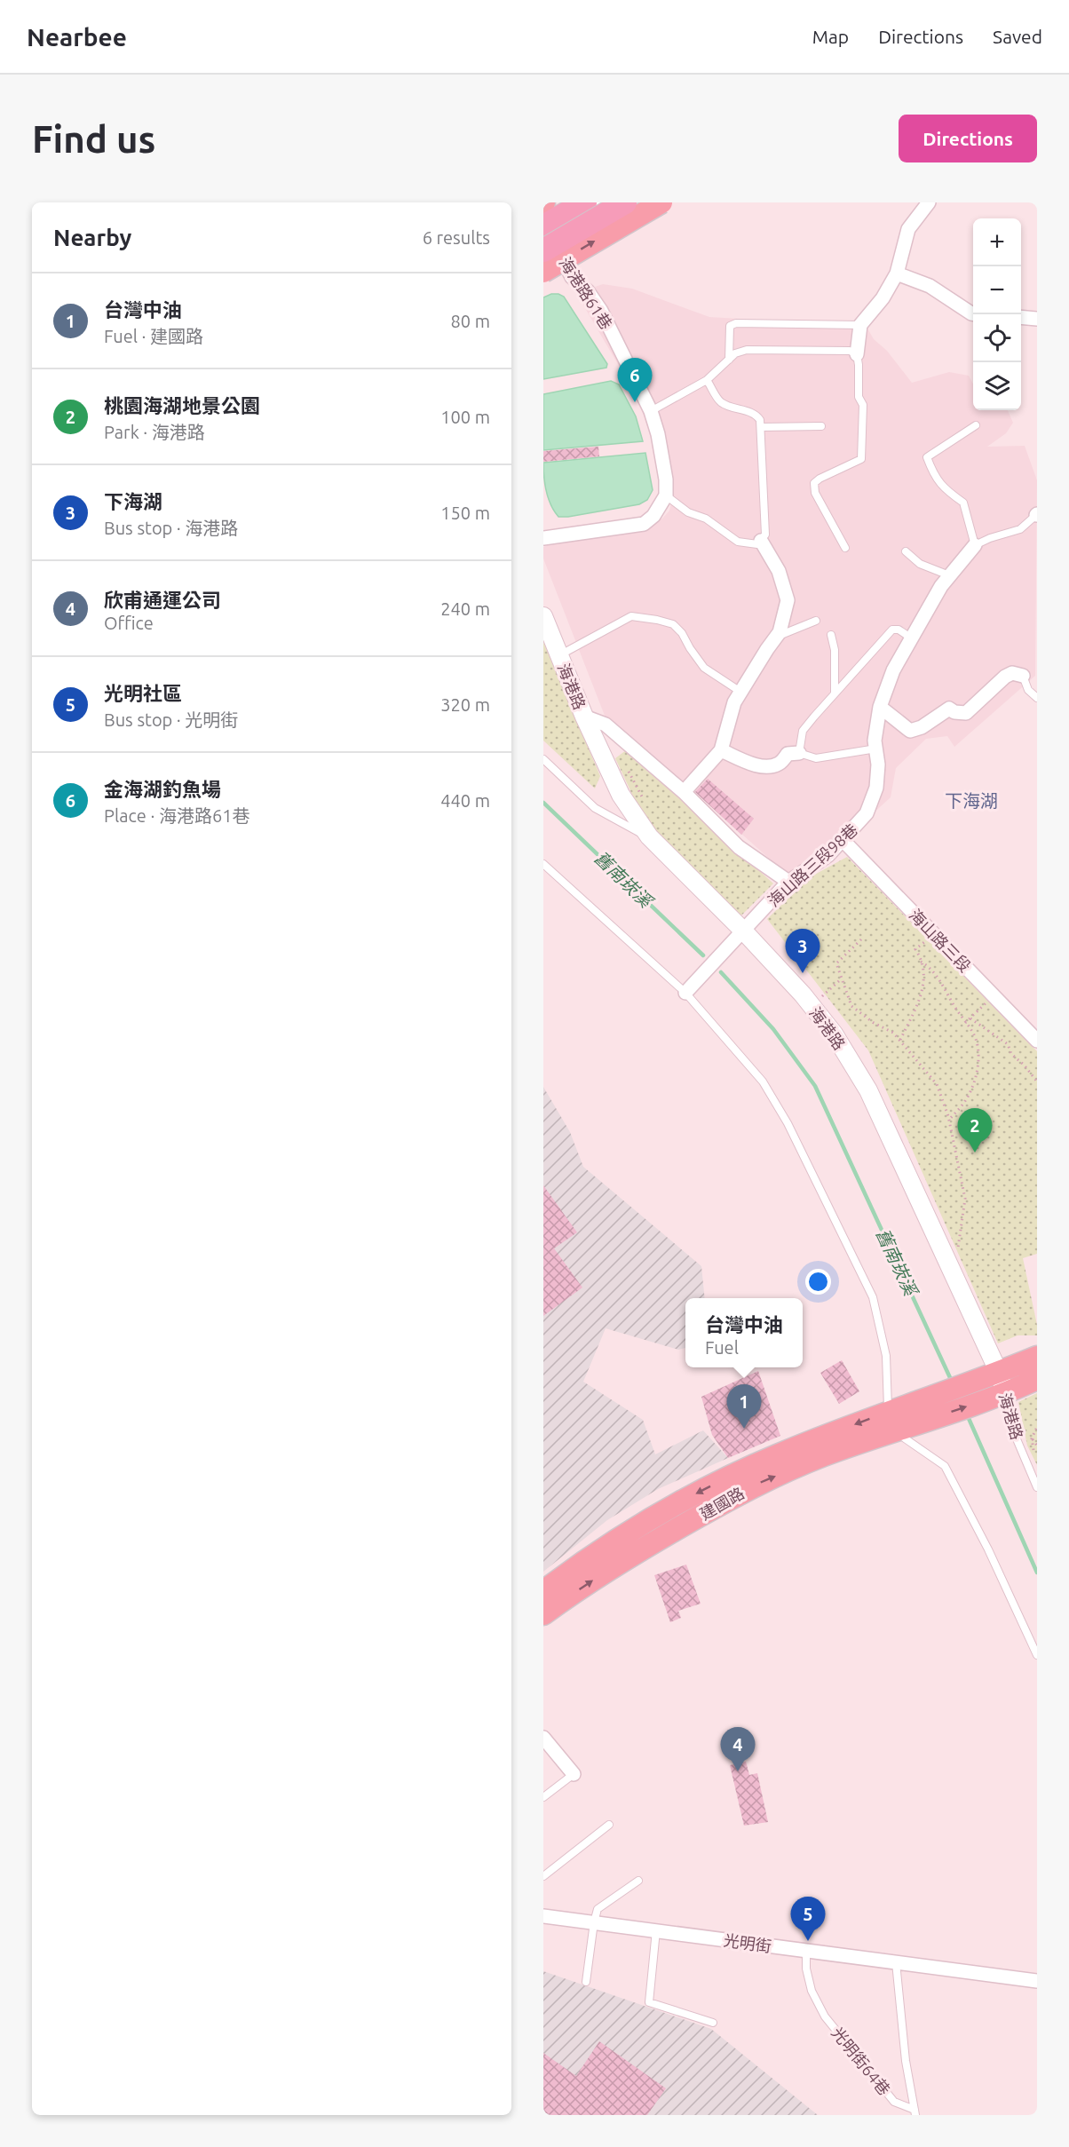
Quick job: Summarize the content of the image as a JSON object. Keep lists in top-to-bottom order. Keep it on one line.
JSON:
{"streets":{"main road":["建國路"],"street":["海港路61巷","海港路","海山路三段98巷","海山路三段","光明街"],"lane":["光明街64巷"]},"crossings":[["海港路","海山路三段98巷"],["海港路","建國路"],["海山路三段98巷","海山路三段"],["光明街","光明街64巷"]],"districts":["下海湖"],"water":["舊南崁溪"],"page":{"header":"Nearbee","nav":["Map","Directions","Saved"],"buttons":"Directions","title":"Find us","heading":["Nearby","6 results"],"map_buttons":["+","−"],"list":[{"mark":"1","name":"台灣中油","note":"Fuel · 建國路","value":"80 m"},{"mark":"2","name":"桃園海湖地景公園","note":"Park · 海港路","value":"100 m"},{"mark":"3","name":"下海湖","note":"Bus stop · 海港路","value":"150 m"},{"mark":"4","name":"欣甫通運公司","note":"Office","value":"240 m"},{"mark":"5","name":"光明社區","note":"Bus stop · 光明街","value":"320 m"},{"mark":"6","name":"金海湖釣魚場","note":"Place · 海港路61巷","value":"440 m"}],"pins":["6","3","2","1","4","5"],"popup":["台灣中油","Fuel"]}}
